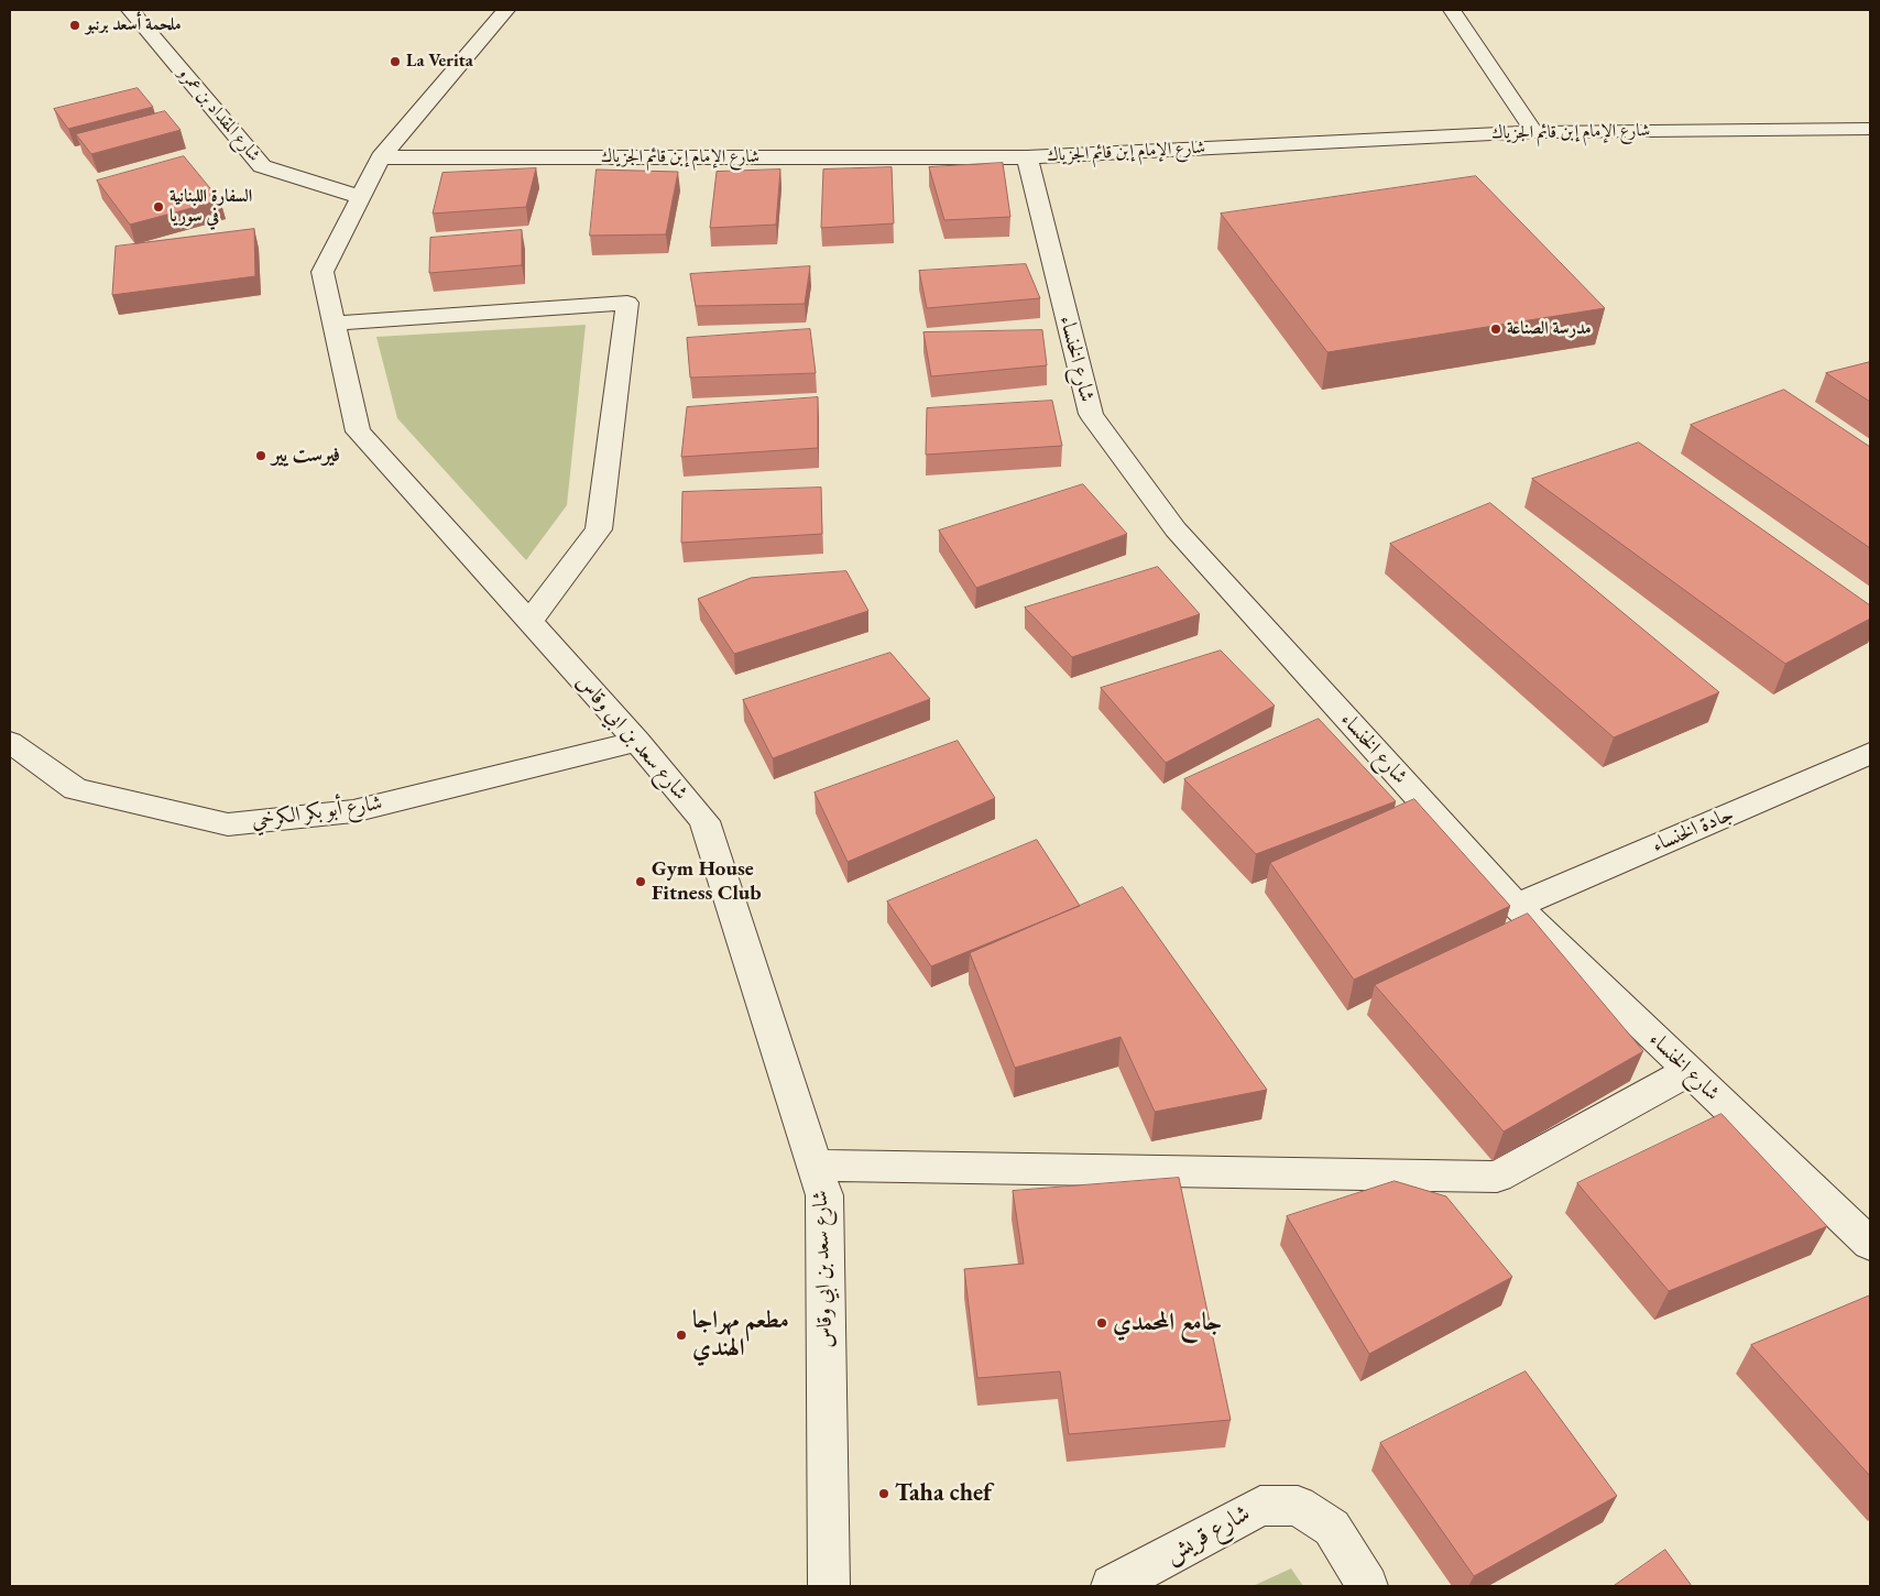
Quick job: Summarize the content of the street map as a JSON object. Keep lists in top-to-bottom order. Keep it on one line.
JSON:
{"streets":{"street":["شارع المقداد بن عمرو","شارع الإمام إبن قائم الجزياك","شارع الخنساء","شارع سعد بن ابي وقاس","شارع أبو بكر الكرخي","جادة الخنساء","شارع قريش"]},"crossings":[["شارع المقداد بن عمرو","شارع سعد بن ابي وقاس"],["شارع الإمام إبن قائم الجزياك","شارع الخنساء"],["شارع الإمام إبن قائم الجزياك","شارع سعد بن ابي وقاس"],["شارع الخنساء","جادة الخنساء"],["شارع سعد بن ابي وقاس","شارع أبو بكر الكرخي"]],"places":["ملحمة أسعد برنبو","La Verita","السفارة اللبنانية في سوريا","مدرسة الصناعة","فيرست يير","Gym House Fitness Club","جامع المحمدي","مطعم مهراجا الهندي","Taha chef"]}
